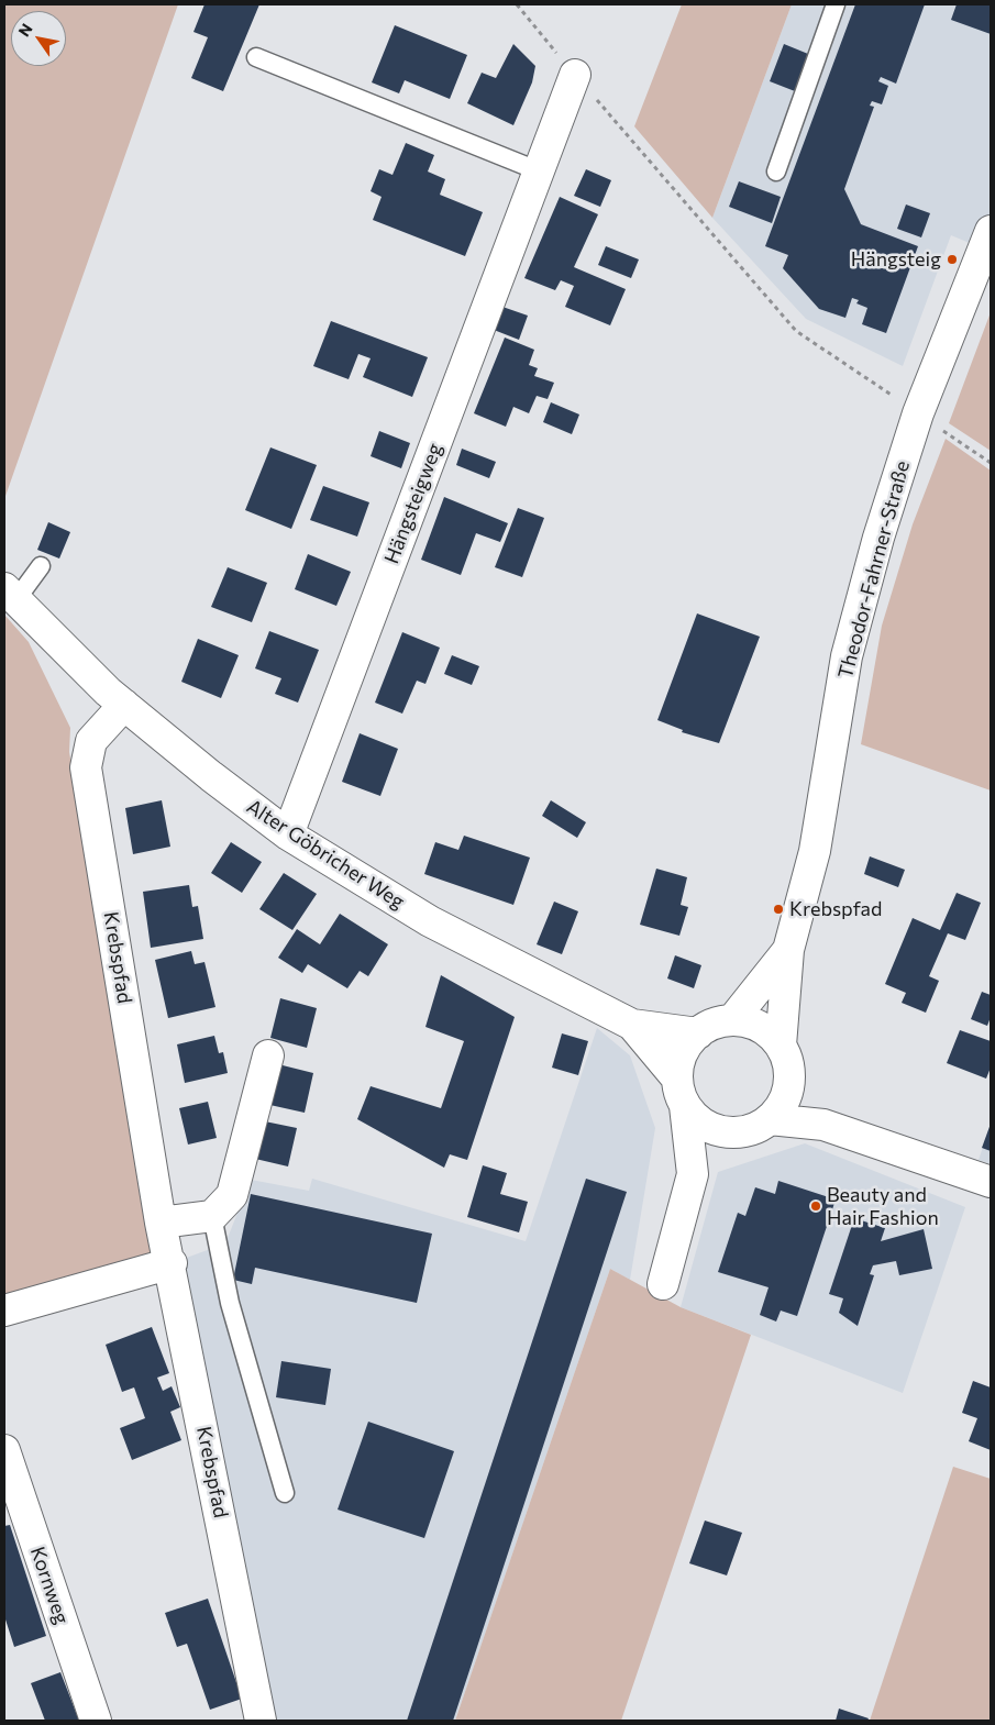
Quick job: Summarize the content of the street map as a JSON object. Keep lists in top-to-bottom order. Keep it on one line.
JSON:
{"streets":{"street":["Hängsteigweg","Theodor-Fahrner-Straße","Alter Göbricher Weg","Krebspfad","Kornweg"]},"crossings":[["Hängsteigweg","Alter Göbricher Weg"],["Theodor-Fahrner-Straße","Alter Göbricher Weg"],["Alter Göbricher Weg","Krebspfad"]],"places":["Hängsteig","Krebspfad","Beauty and Hair Fashion"],"north":"top left"}
